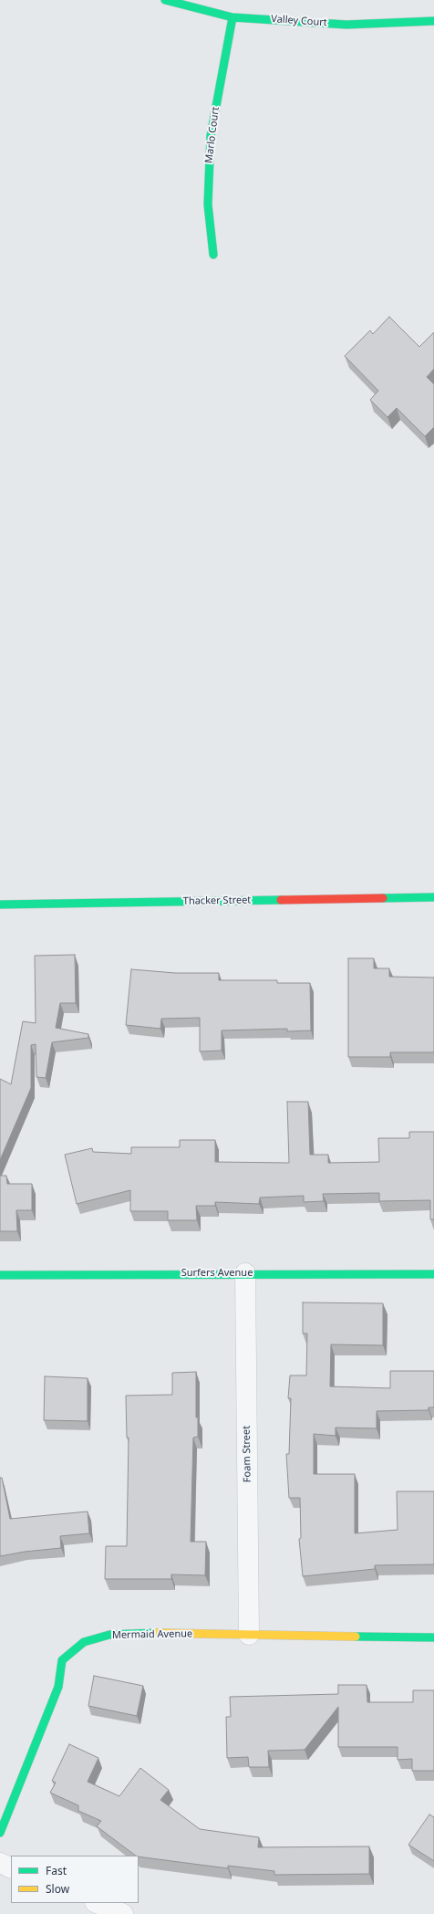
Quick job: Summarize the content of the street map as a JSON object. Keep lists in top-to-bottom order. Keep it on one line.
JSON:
{"streets":{"street":["Valley Court","Marlo Court","Thacker Street","Surfers Avenue","Foam Street","Mermaid Avenue"]},"crossings":[["Valley Court","Marlo Court"],["Surfers Avenue","Foam Street"],["Foam Street","Mermaid Avenue"]],"legend":["Fast","Slow"]}
